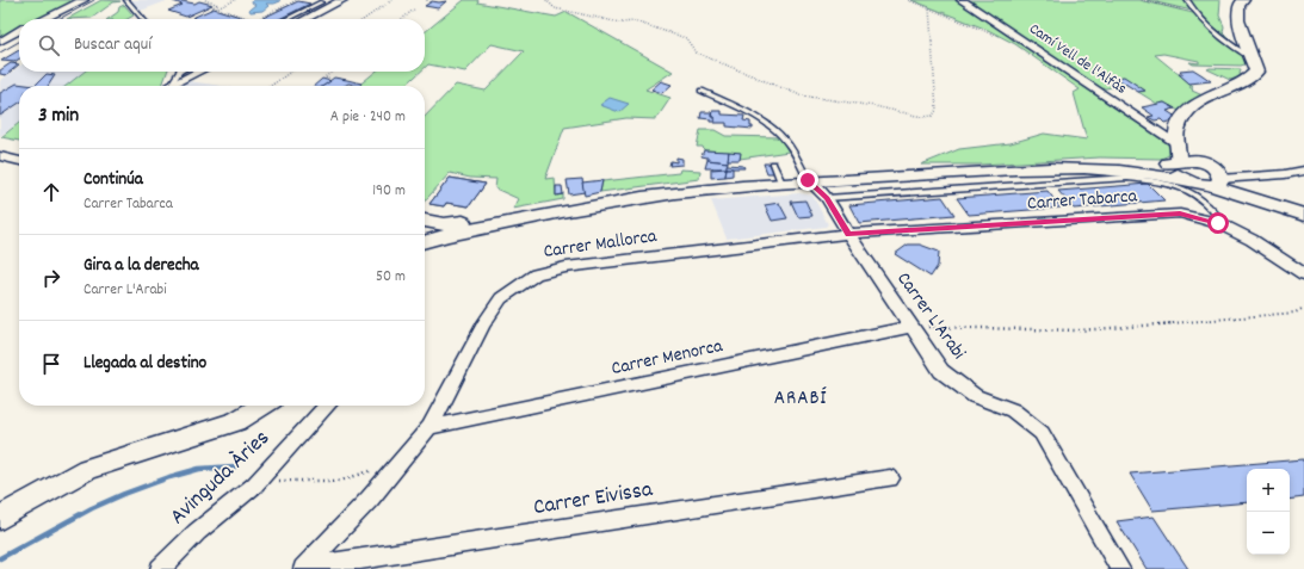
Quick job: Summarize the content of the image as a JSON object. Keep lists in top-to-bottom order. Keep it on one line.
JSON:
{"streets":{"street":["Camí Vell de l'Alfàs","Carrer Tabarca","Carrer Mallorca","Carrer L'Arabi","Carrer Menorca","Avinguda Àries","Carrer Eivissa"]},"crossings":[["Carrer Tabarca","Carrer Mallorca"],["Carrer Tabarca","Carrer L'Arabi"],["Carrer Mallorca","Carrer L'Arabi"],["Carrer Mallorca","Carrer Menorca"],["Carrer Mallorca","Carrer Eivissa"],["Carrer L'Arabi","Carrer Menorca"]],"districts":["ARABÍ"],"page":{"search":"Buscar aquí","heading":["3 min","A pie · 240 m"],"list":[["Continúa","Carrer Tabarca","190 m"],["Gira a la derecha","Carrer L'Arabi","50 m"],"Llegada al destino"],"map_buttons":["+","−"]}}
